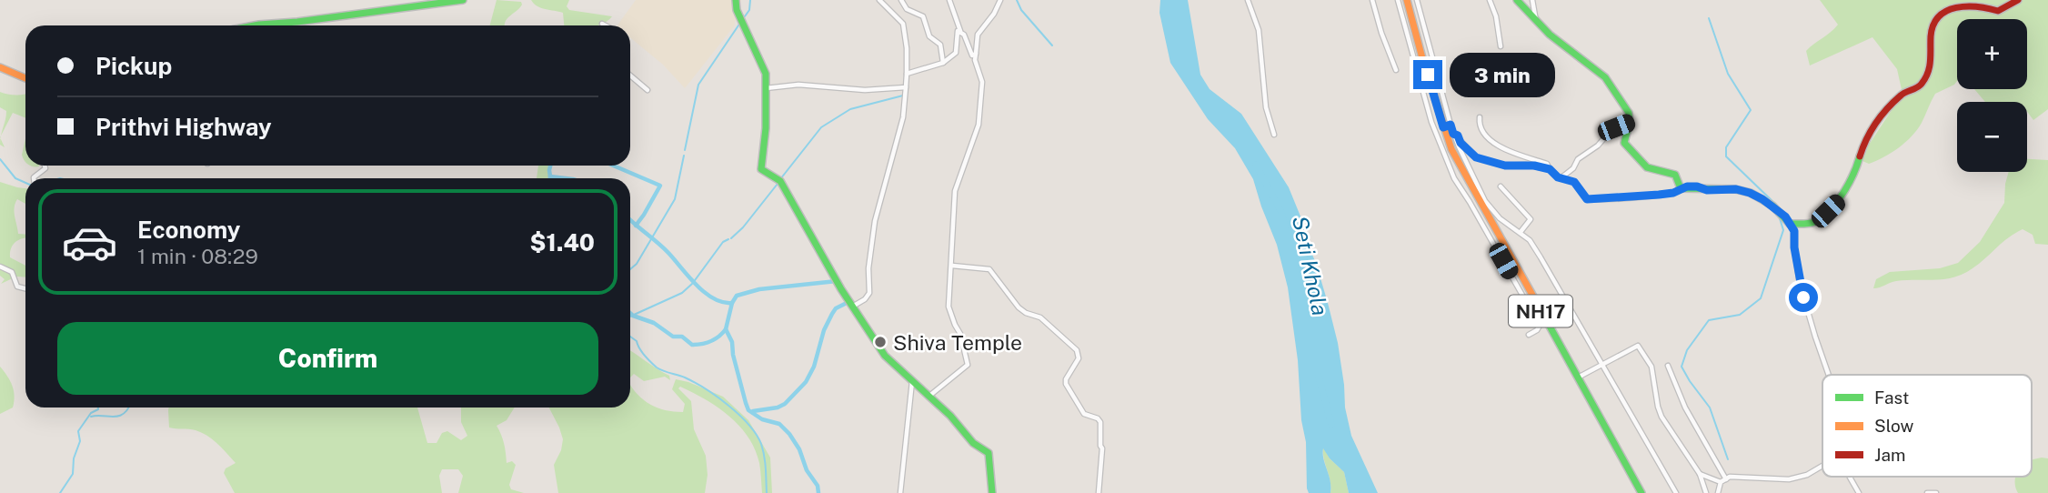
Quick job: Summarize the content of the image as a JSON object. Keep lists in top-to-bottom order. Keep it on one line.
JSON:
{"streets":{"main road":["NH17"]},"water":["Seti Khola"],"places":["Shiva Temple"],"legend":["Fast","Slow","Jam"],"page":{"map_buttons":["+","−"],"banner":["Pickup","Prithvi Highway"],"bubble":"3 min","list":[{"name":"Economy","note":"1 min · 08:29","value":"$1.40"}],"buttons":"Confirm"}}
